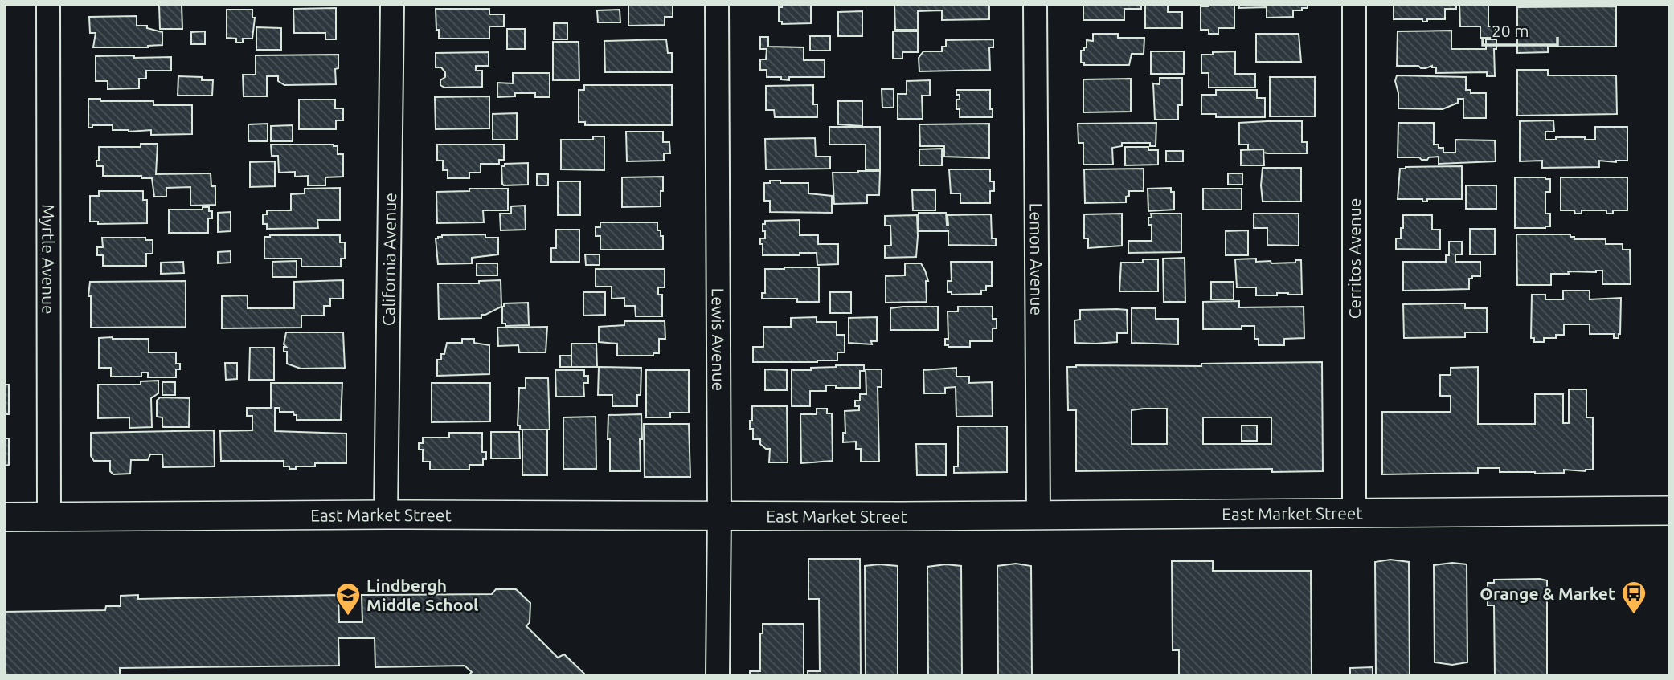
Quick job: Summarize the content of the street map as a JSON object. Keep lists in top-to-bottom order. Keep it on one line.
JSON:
{"streets":{"street":["Cerritos Avenue","California Avenue","Lemon Avenue","Myrtle Avenue","Lewis Avenue","East Market Street"]},"crossings":[["Cerritos Avenue","East Market Street"],["California Avenue","East Market Street"],["Lemon Avenue","East Market Street"],["Myrtle Avenue","East Market Street"],["Lewis Avenue","East Market Street"]],"places":{"bus stop":["Orange & Market"],"school or university":["Lindbergh Middle School"]},"scale_bar":"20 m"}
